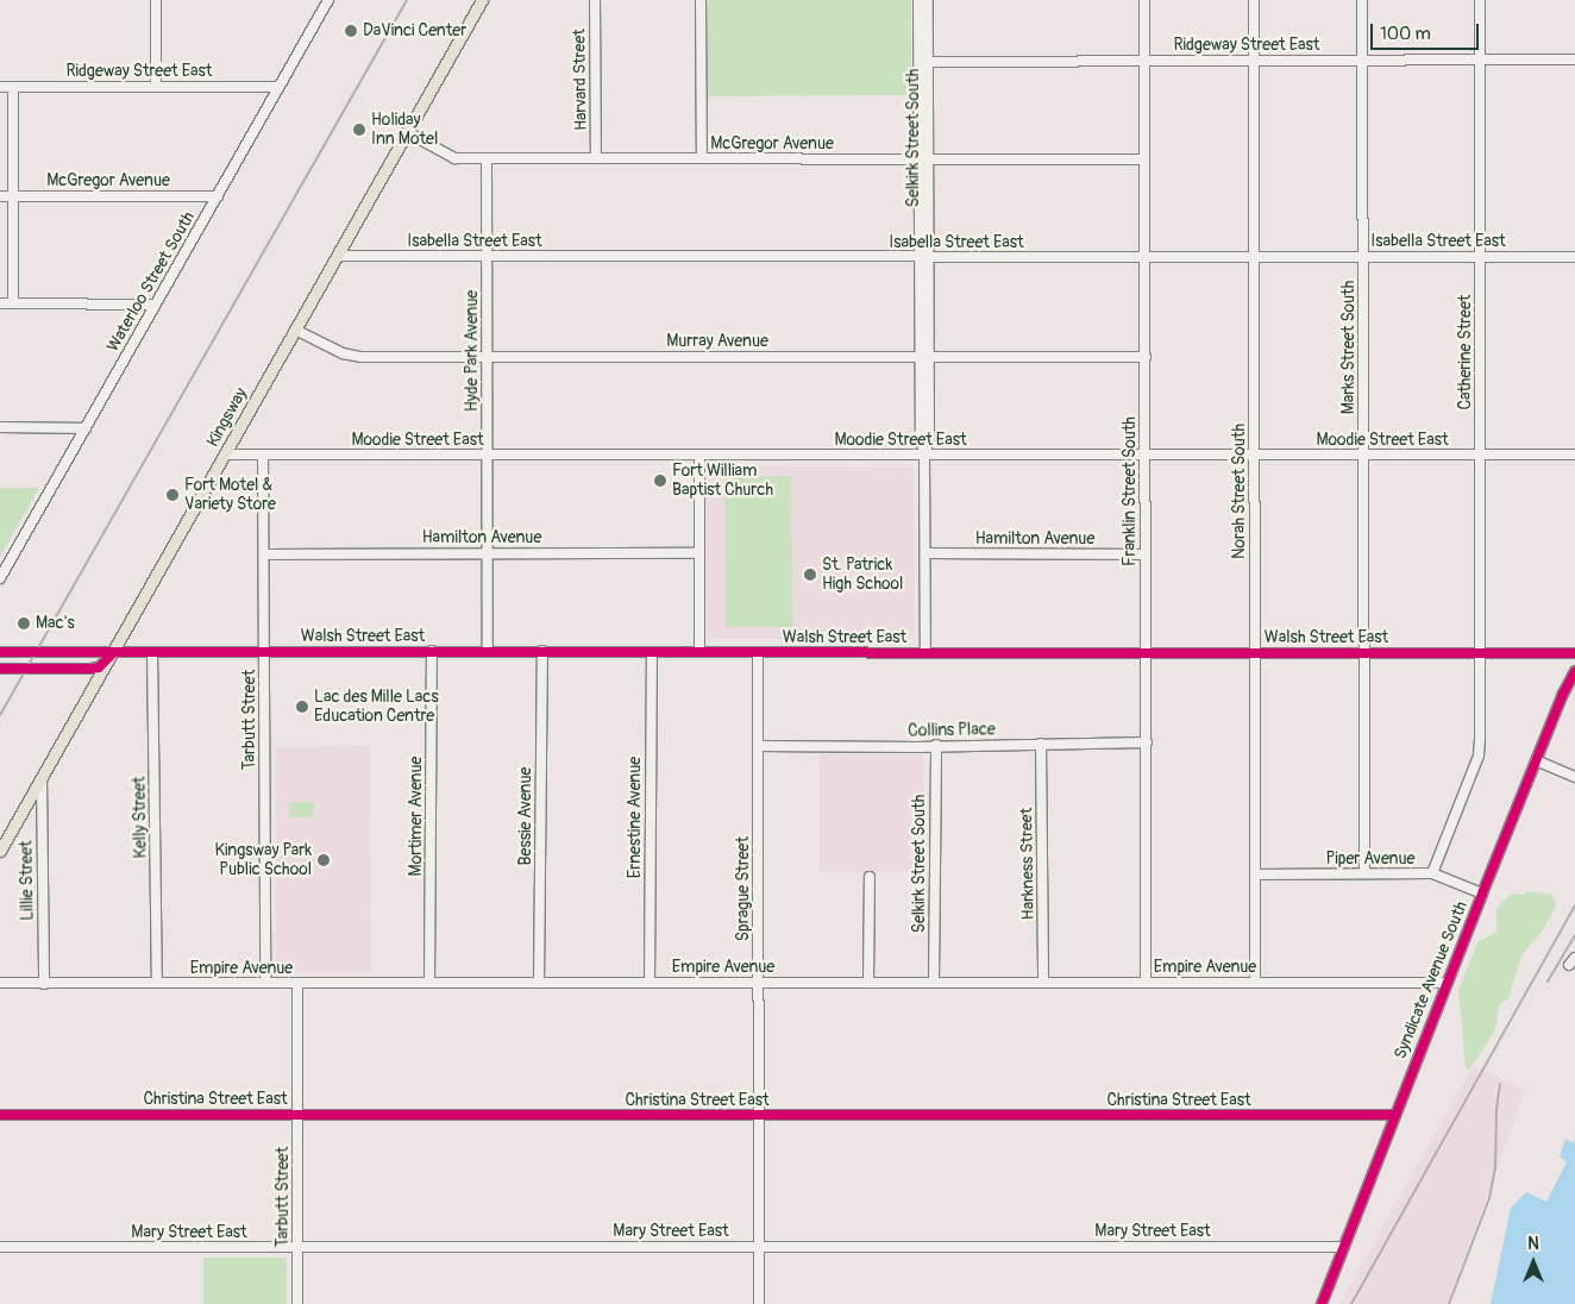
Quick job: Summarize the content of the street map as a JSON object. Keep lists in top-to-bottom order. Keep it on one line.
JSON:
{"streets":{"main road":["Kingsway"],"street":["Ridgeway Street East","Harvard Street","Selkirk Street South","McGregor Avenue","Isabella Street East","Waterloo Street South","Murray Avenue","Marks Street South","Hyde Park Avenue","Catherine Street","Moodie Street East","Franklin Street South","Norah Street South","Hamilton Avenue","Walsh Street East","Tarbutt Street","Collins Place","Mortimer Avenue","Bessie Avenue","Kelly Street","Ernestine Avenue","Piper Avenue","Harkness Street","Lillie Street","Sprague Street","Empire Avenue","Syndicate Avenue South","Christina Street East","Mary Street East"]},"crossings":[["Ridgeway Street East","Selkirk Street South"],["Ridgeway Street East","Waterloo Street South"],["Ridgeway Street East","Marks Street South"],["Ridgeway Street East","Catherine Street"],["Ridgeway Street East","Franklin Street South"],["Ridgeway Street East","Norah Street South"],["Harvard Street","McGregor Avenue"],["Selkirk Street South","McGregor Avenue"],["Selkirk Street South","Isabella Street East"],["Selkirk Street South","Murray Avenue"],["Selkirk Street South","Moodie Street East"],["Selkirk Street South","Hamilton Avenue"],["Selkirk Street South","Walsh Street East"],["Selkirk Street South","Collins Place"],["Selkirk Street South","Empire Avenue"],["McGregor Avenue","Waterloo Street South"],["McGregor Avenue","Hyde Park Avenue"],["McGregor Avenue","Kingsway"],["McGregor Avenue","Franklin Street South"],["Isabella Street East","Marks Street South"],["Isabella Street East","Hyde Park Avenue"],["Isabella Street East","Catherine Street"],["Isabella Street East","Kingsway"],["Isabella Street East","Franklin Street South"],["Isabella Street East","Norah Street South"],["Murray Avenue","Hyde Park Avenue"],["Murray Avenue","Kingsway"],["Murray Avenue","Franklin Street South"],["Marks Street South","Moodie Street East"],["Marks Street South","Walsh Street East"],["Marks Street South","Piper Avenue"],["Hyde Park Avenue","Moodie Street East"],["Hyde Park Avenue","Hamilton Avenue"],["Hyde Park Avenue","Walsh Street East"],["Catherine Street","Moodie Street East"],["Catherine Street","Walsh Street East"],["Catherine Street","Piper Avenue"],["Kingsway","Moodie Street East"],["Kingsway","Walsh Street East"],["Kingsway","Lillie Street"],["Moodie Street East","Franklin Street South"],["Moodie Street East","Norah Street South"],["Moodie Street East","Tarbutt Street"],["Franklin Street South","Hamilton Avenue"],["Franklin Street South","Walsh Street East"],["Franklin Street South","Collins Place"],["Franklin Street South","Empire Avenue"],["Norah Street South","Walsh Street East"],["Norah Street South","Piper Avenue"],["Norah Street South","Empire Avenue"],["Hamilton Avenue","Tarbutt Street"],["Walsh Street East","Tarbutt Street"],["Walsh Street East","Mortimer Avenue"],["Walsh Street East","Bessie Avenue"],["Walsh Street East","Kelly Street"],["Walsh Street East","Ernestine Avenue"],["Walsh Street East","Sprague Street"],["Tarbutt Street","Empire Avenue"],["Tarbutt Street","Christina Street East"],["Tarbutt Street","Mary Street East"],["Collins Place","Harkness Street"],["Collins Place","Sprague Street"],["Mortimer Avenue","Empire Avenue"],["Bessie Avenue","Empire Avenue"],["Kelly Street","Empire Avenue"],["Ernestine Avenue","Empire Avenue"],["Piper Avenue","Syndicate Avenue South"],["Harkness Street","Empire Avenue"],["Lillie Street","Empire Avenue"],["Sprague Street","Empire Avenue"],["Sprague Street","Christina Street East"],["Sprague Street","Mary Street East"],["Empire Avenue","Syndicate Avenue South"],["Syndicate Avenue South","Christina Street East"],["Syndicate Avenue South","Mary Street East"]],"places":["DaVinci Center","Holiday Inn Motel","Fort William Baptist Church","Fort Motel & Variety Store","St. Patrick High School","Mac's","Lac des Mille Lacs Education Centre","Kingsway Park Public School"],"scale_bar":"100 m","north":"top"}
